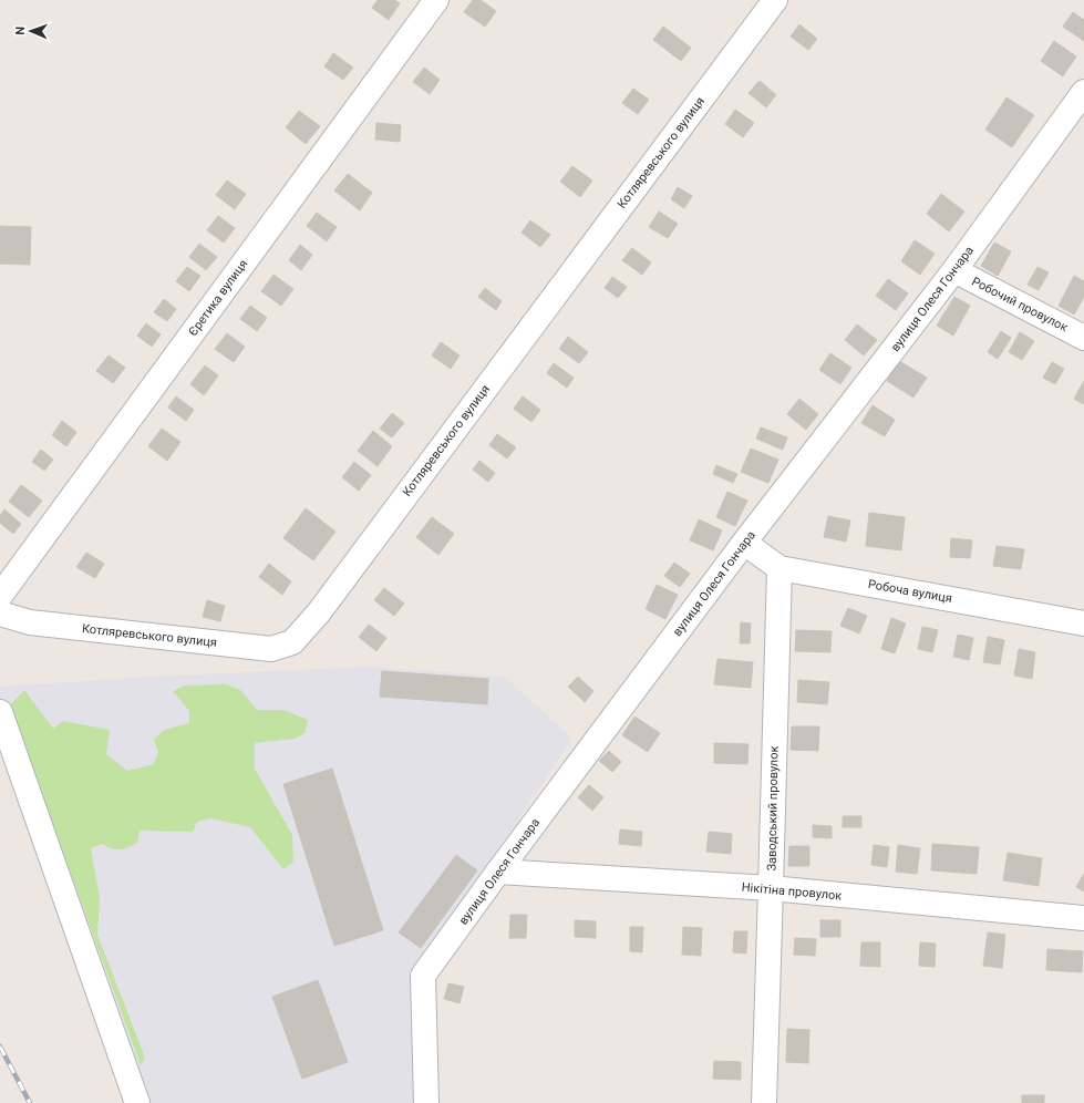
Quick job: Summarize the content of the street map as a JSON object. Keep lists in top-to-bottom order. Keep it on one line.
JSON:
{"streets":{"street":["Котляревського вулиця","Єретика вулиця","вулиця Олеся Гончара","Робочий провулок","Робоча вулиця","Заводський провулок","Нікітіна провулок"]},"crossings":[["вулиця Олеся Гончара","Робочий провулок"],["вулиця Олеся Гончара","Робоча вулиця"],["вулиця Олеся Гончара","Нікітіна провулок"],["Робоча вулиця","Заводський провулок"],["Заводський провулок","Нікітіна провулок"]],"north":"left"}
